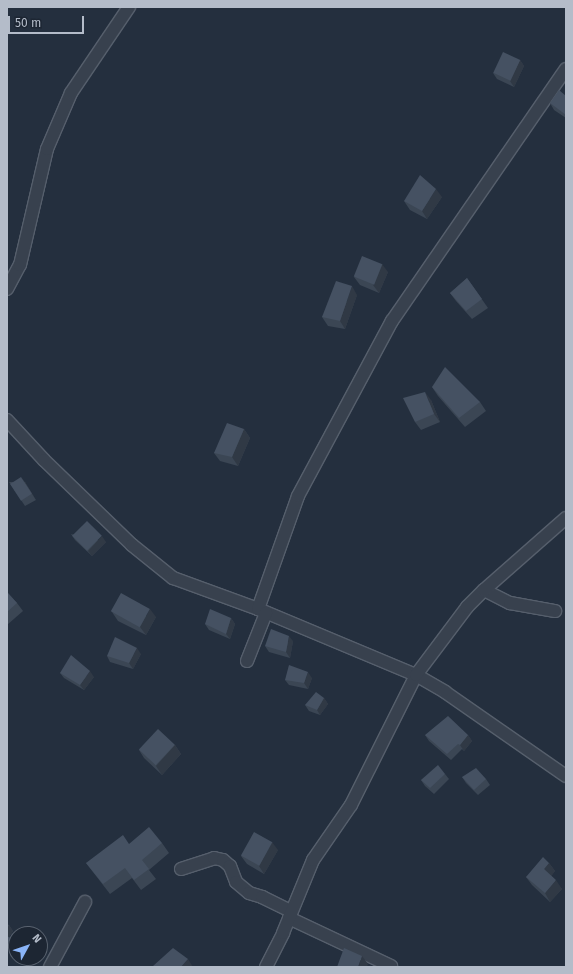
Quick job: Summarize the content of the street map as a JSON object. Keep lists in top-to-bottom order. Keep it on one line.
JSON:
{"scale_bar":"50 m","north":"top right"}
